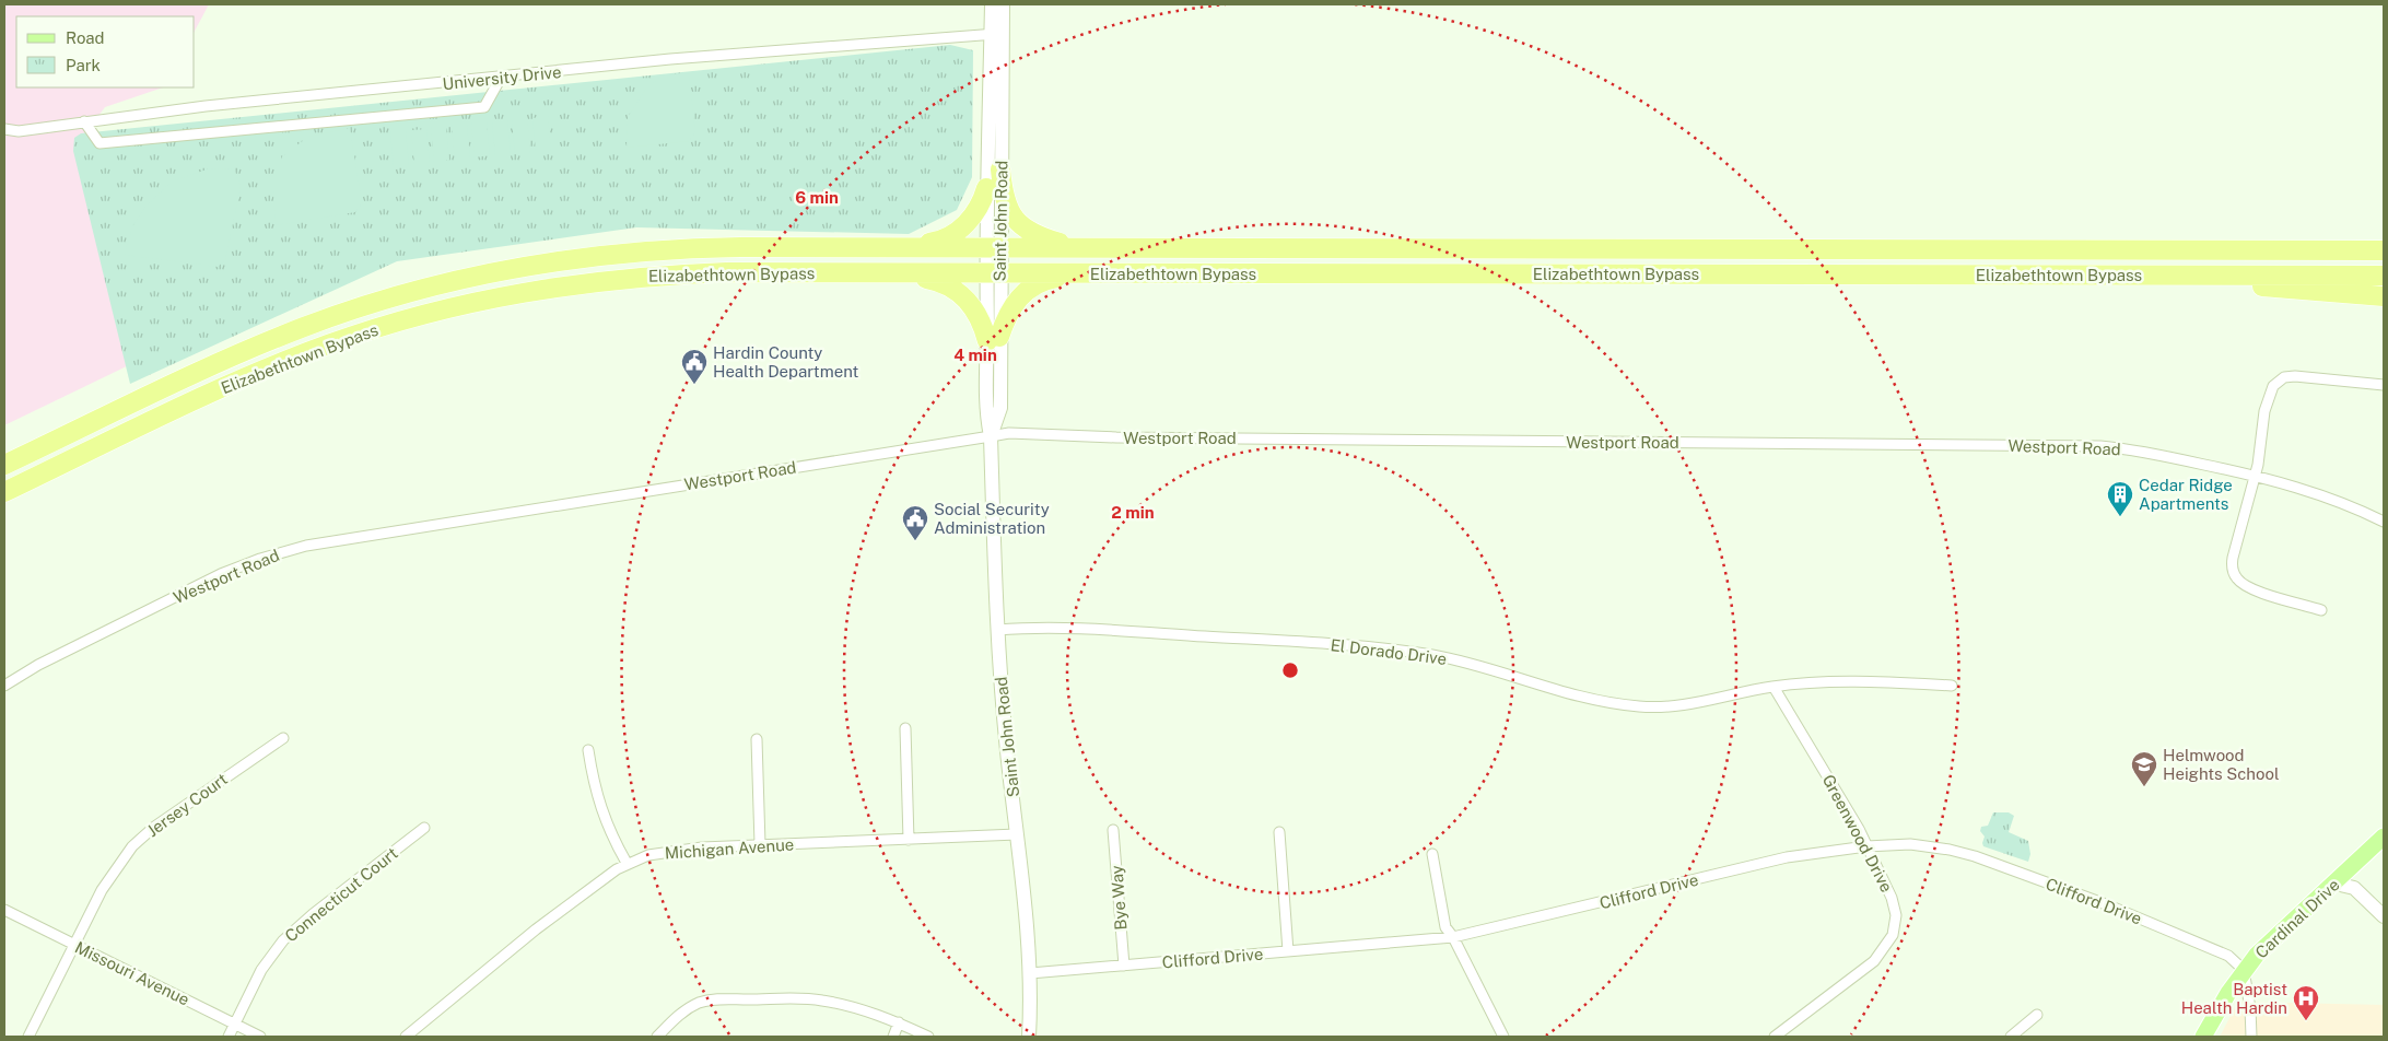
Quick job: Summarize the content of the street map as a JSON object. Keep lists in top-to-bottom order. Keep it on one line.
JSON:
{"streets":{"highway":["Elizabethtown Bypass"],"main road":["Cardinal Drive"],"street":["University Drive","Saint John Road","Westport Road","El Dorado Drive","Jersey Court","Greenwood Drive","Michigan Avenue","Clifford Drive","Connecticut Court","Bye Way","Missouri Avenue"]},"crossings":[["University Drive","Saint John Road"],["Saint John Road","Elizabethtown Bypass"],["Saint John Road","Westport Road"],["Saint John Road","El Dorado Drive"],["Saint John Road","Michigan Avenue"],["Saint John Road","Clifford Drive"],["El Dorado Drive","Greenwood Drive"],["Jersey Court","Missouri Avenue"],["Greenwood Drive","Clifford Drive"],["Clifford Drive","Bye Way"],["Clifford Drive","Cardinal Drive"],["Connecticut Court","Missouri Avenue"]],"places":{"public building":["Hardin County Health Department","Social Security Administration"],"building":["Cedar Ridge Apartments"],"school or university":["Helmwood Heights School"],"hospital":["Baptist Health Hardin"]},"legend":["Road","Park"],"rings":["6 min","4 min","2 min"]}
